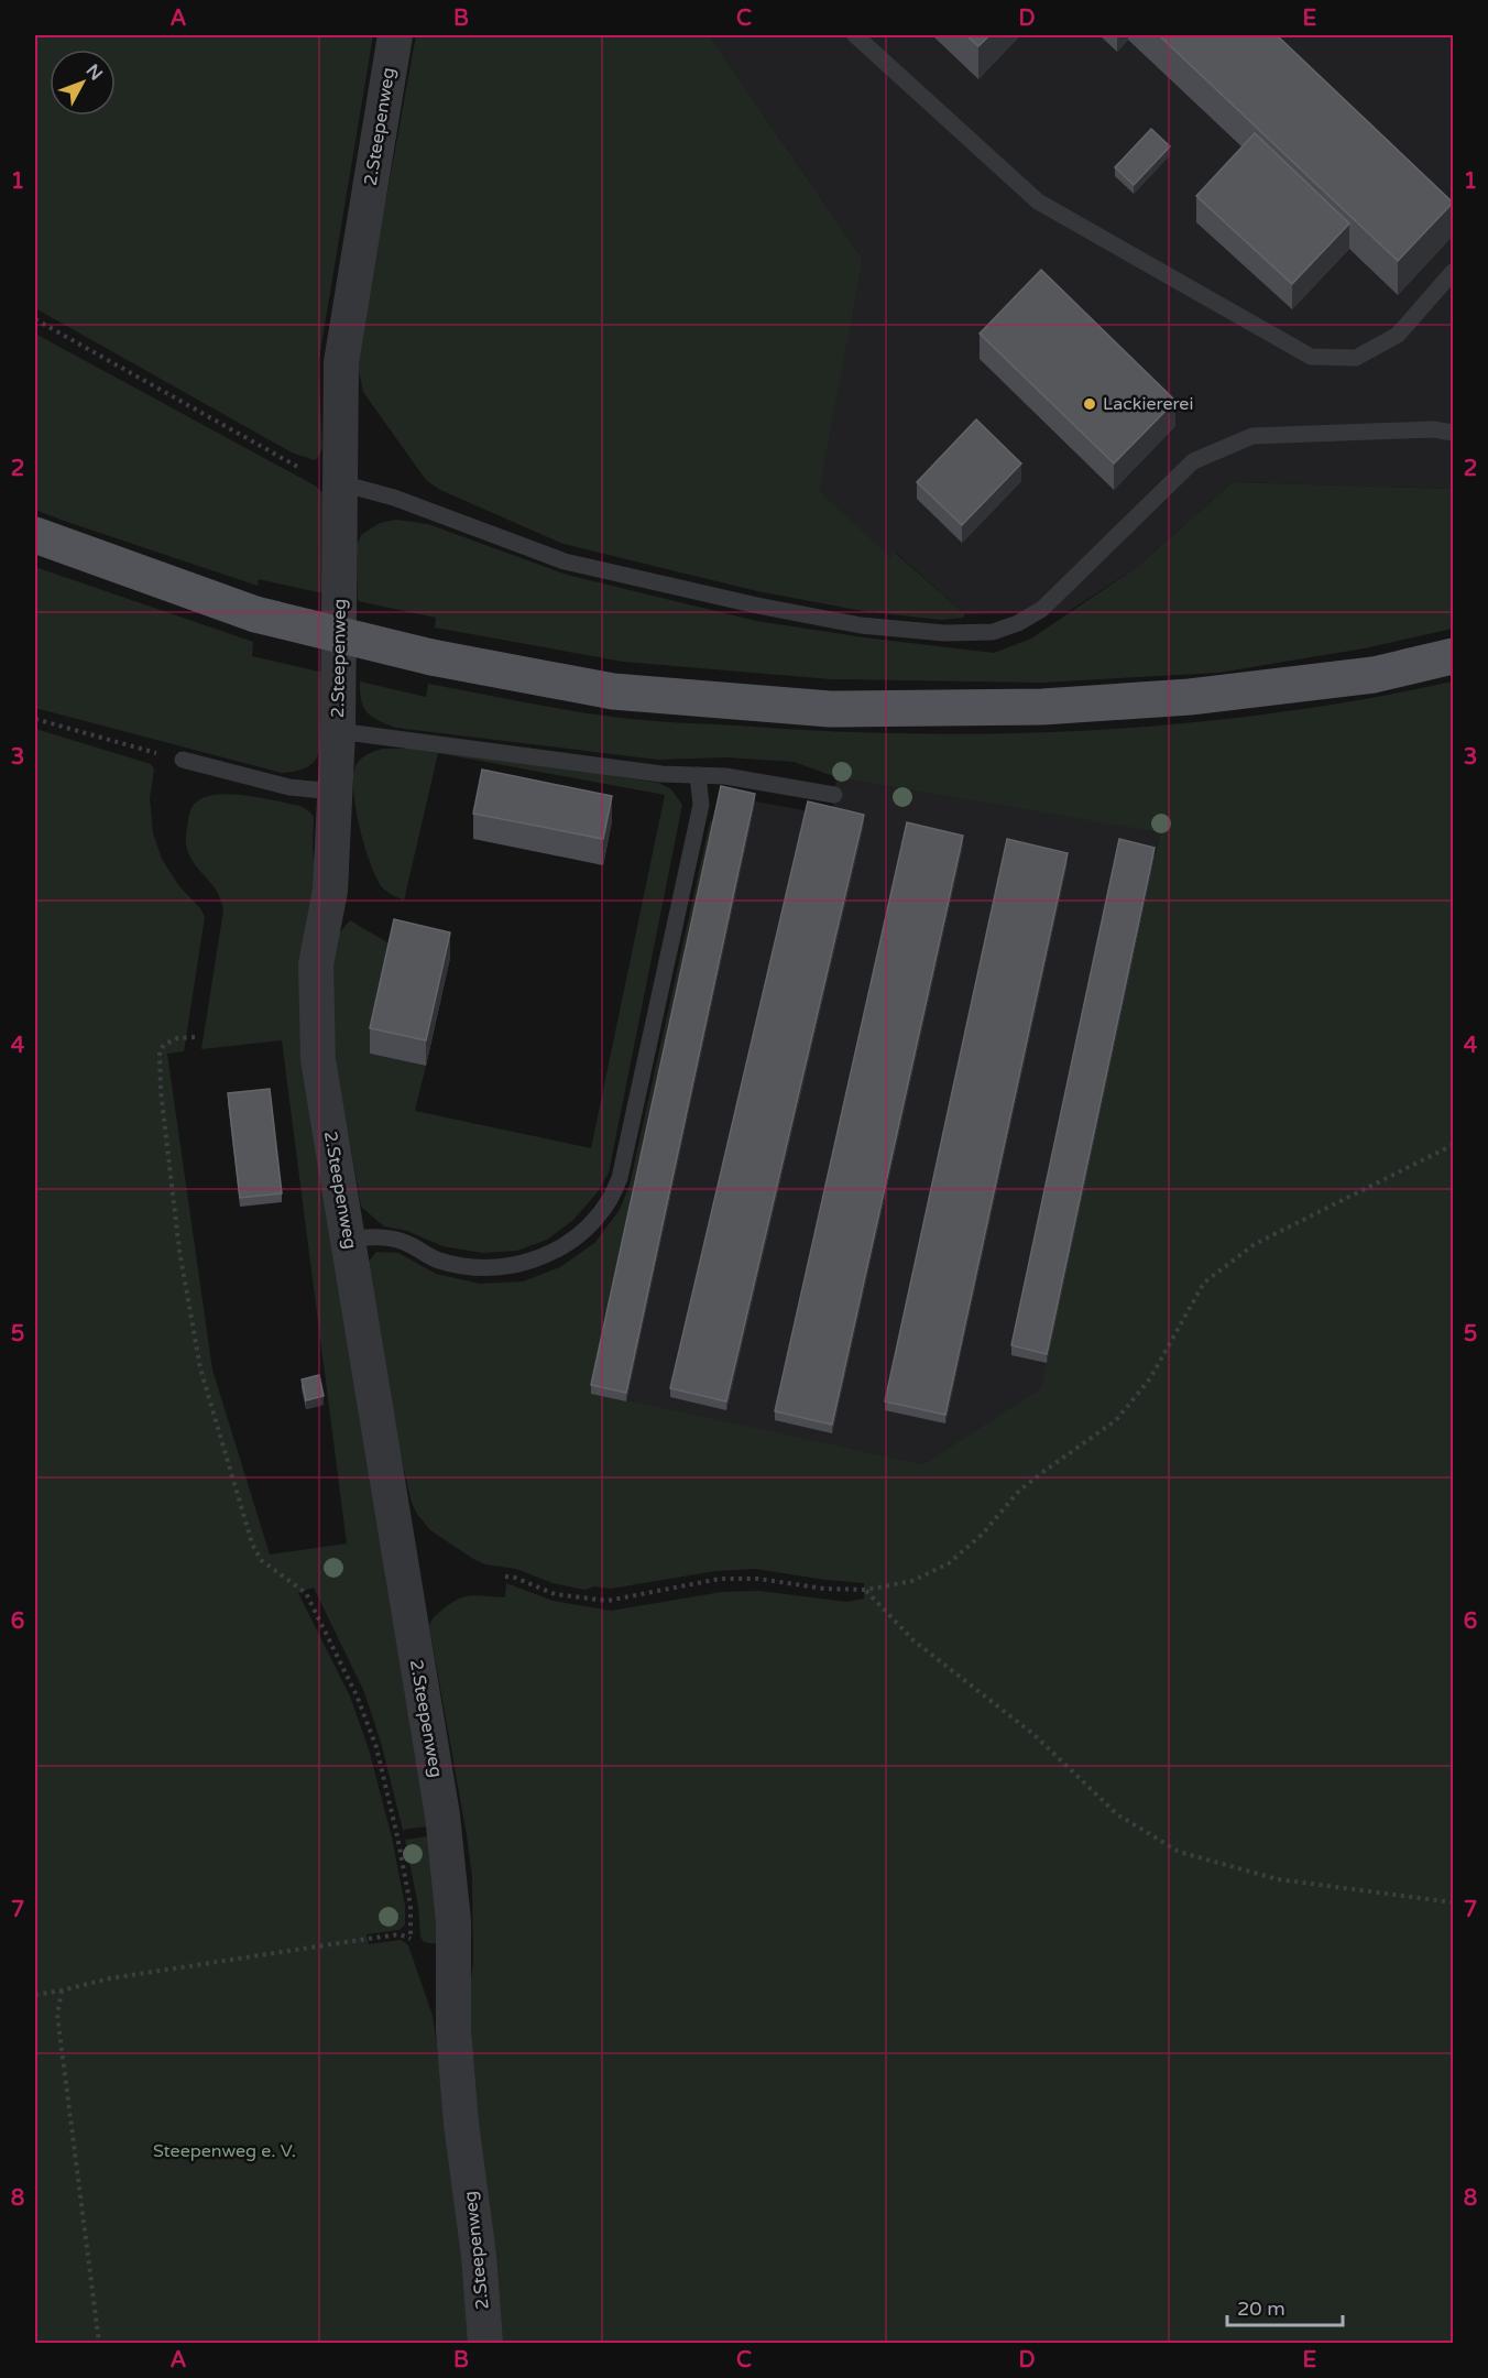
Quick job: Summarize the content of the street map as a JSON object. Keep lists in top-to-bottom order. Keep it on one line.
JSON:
{"streets":{"street":["2.Steepenweg"]},"parks":["Steepenweg e. V."],"places":["Lackiererei"],"scale_bar":"20 m","north":"top right","grid":{"columns":["A","B","C","D","E"],"rows":["1","2","3","4","5","6","7","8"]}}
